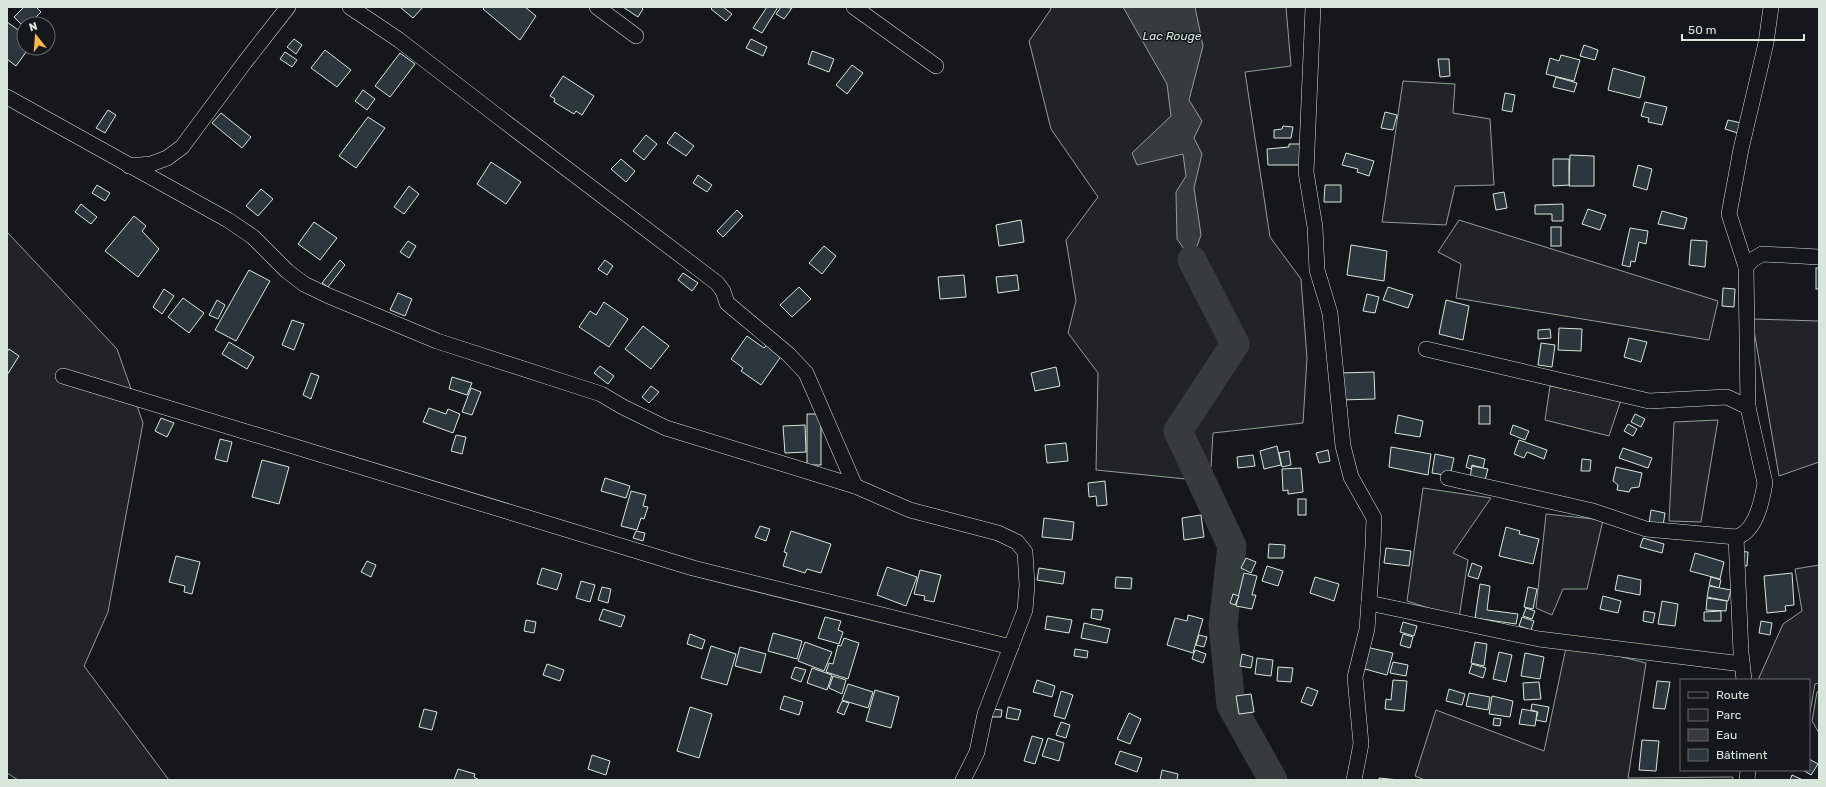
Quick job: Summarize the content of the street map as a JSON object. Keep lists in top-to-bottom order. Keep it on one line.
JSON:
{"water":["Lac Rouge"],"legend":["Route","Parc","Eau","Bâtiment"],"scale_bar":"50 m","north":"top"}
